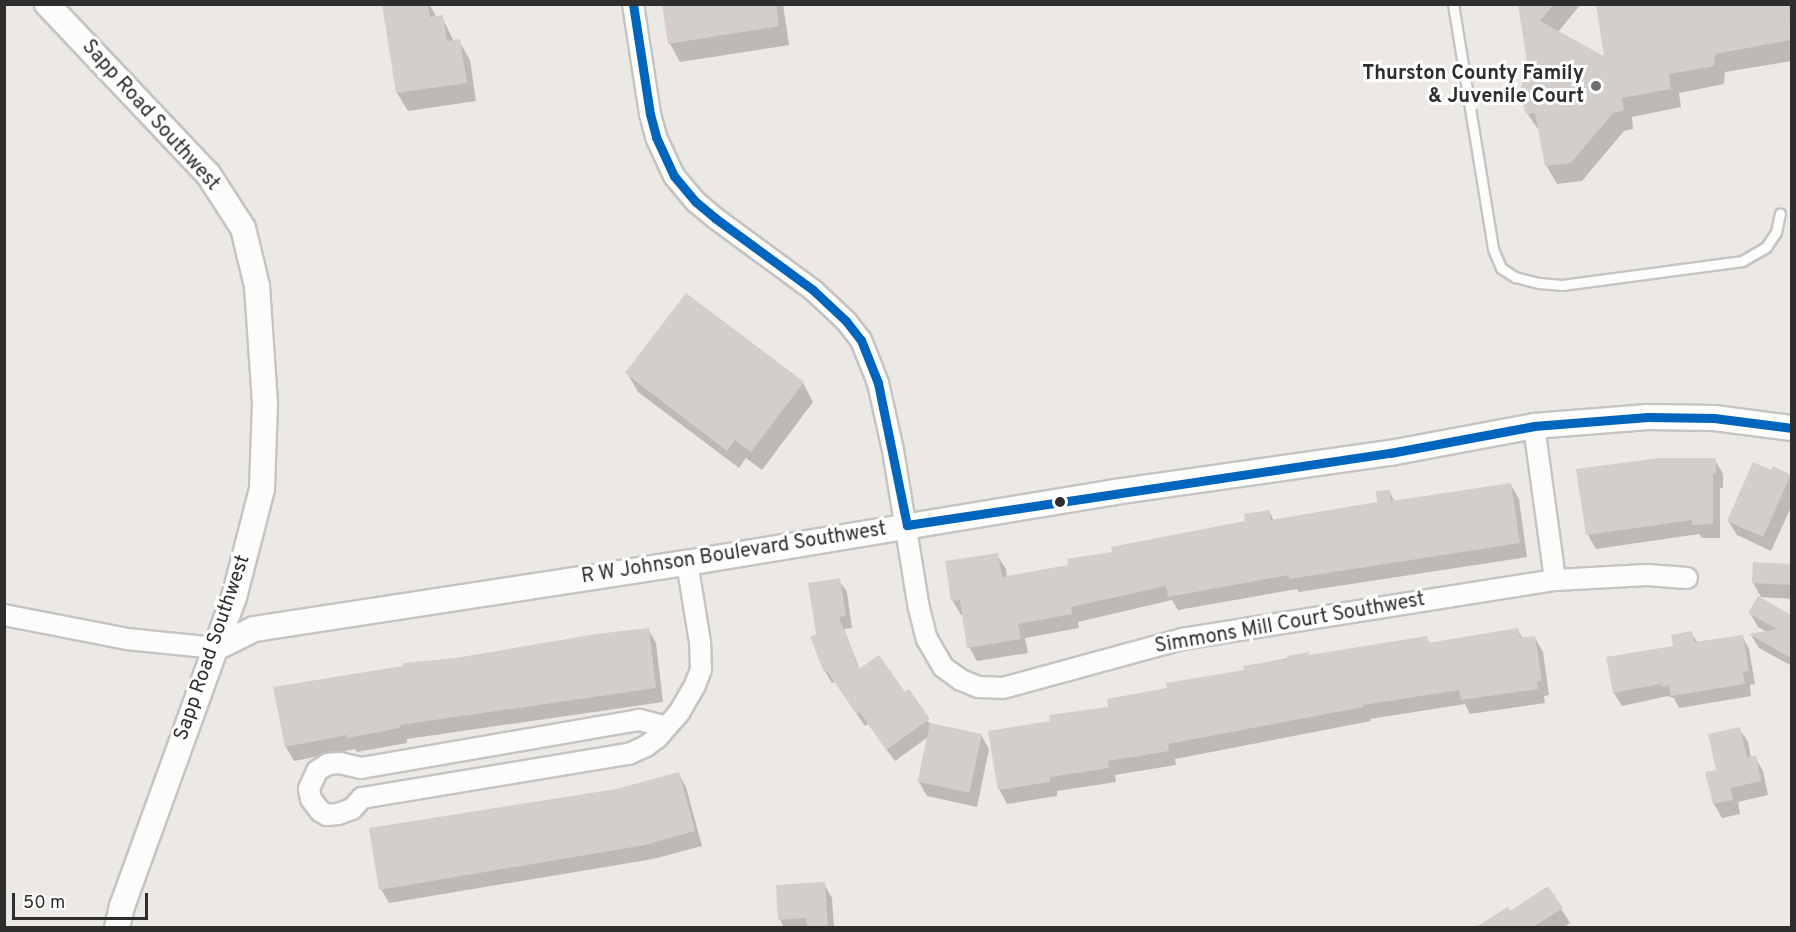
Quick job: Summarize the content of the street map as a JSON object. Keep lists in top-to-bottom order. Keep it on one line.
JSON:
{"streets":{"street":["Sapp Road Southwest","R W Johnson Boulevard Southwest","Simmons Mill Court Southwest"]},"crossings":[["Sapp Road Southwest","R W Johnson Boulevard Southwest"],["R W Johnson Boulevard Southwest","Simmons Mill Court Southwest"]],"places":["Thurston County Family & Juvenile Court"],"scale_bar":"50 m"}
